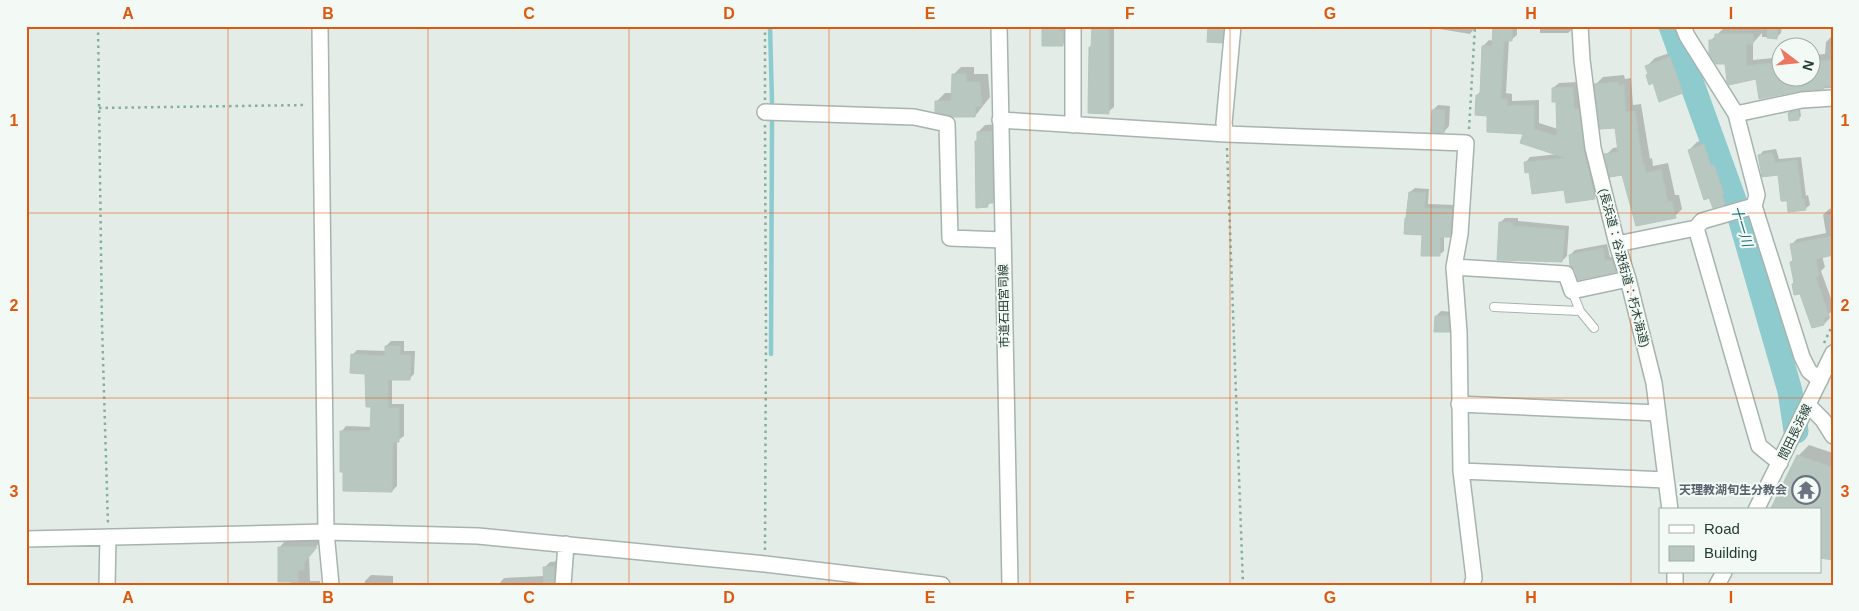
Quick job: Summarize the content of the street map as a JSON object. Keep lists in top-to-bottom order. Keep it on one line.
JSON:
{"streets":{"street":["(長浜道：谷汲街道：朽木海道)","市道石田宮司線","間田長浜線"]},"water":["十一川"],"places":{"temple":["天理教湖旬生分教会"]},"legend":["Road","Building"],"north":"right","grid":{"columns":["A","B","C","D","E","F","G","H","I"],"rows":["1","2","3"]}}
